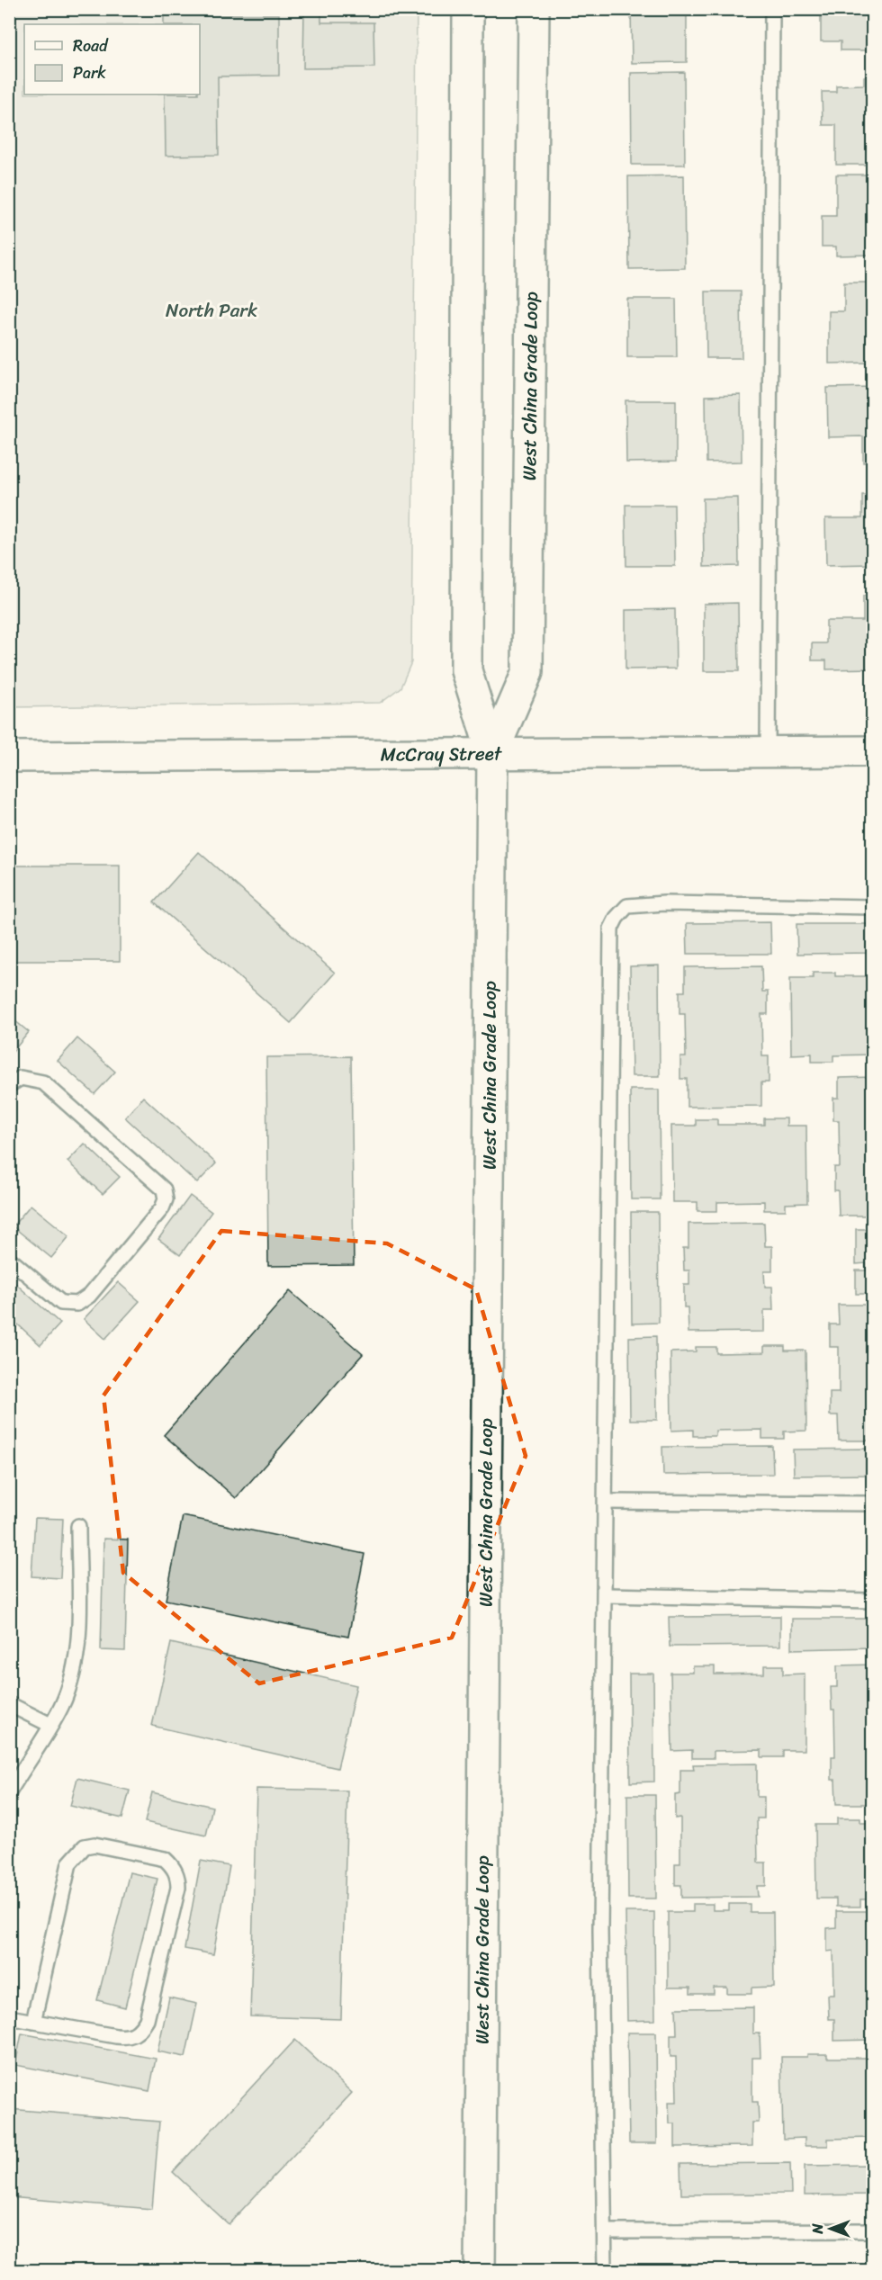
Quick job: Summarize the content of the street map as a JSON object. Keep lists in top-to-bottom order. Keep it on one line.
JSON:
{"streets":{"main road":["West China Grade Loop","McCray Street"]},"crossings":[["West China Grade Loop","McCray Street"]],"parks":["North Park"],"legend":["Road","Park"],"north":"left"}
